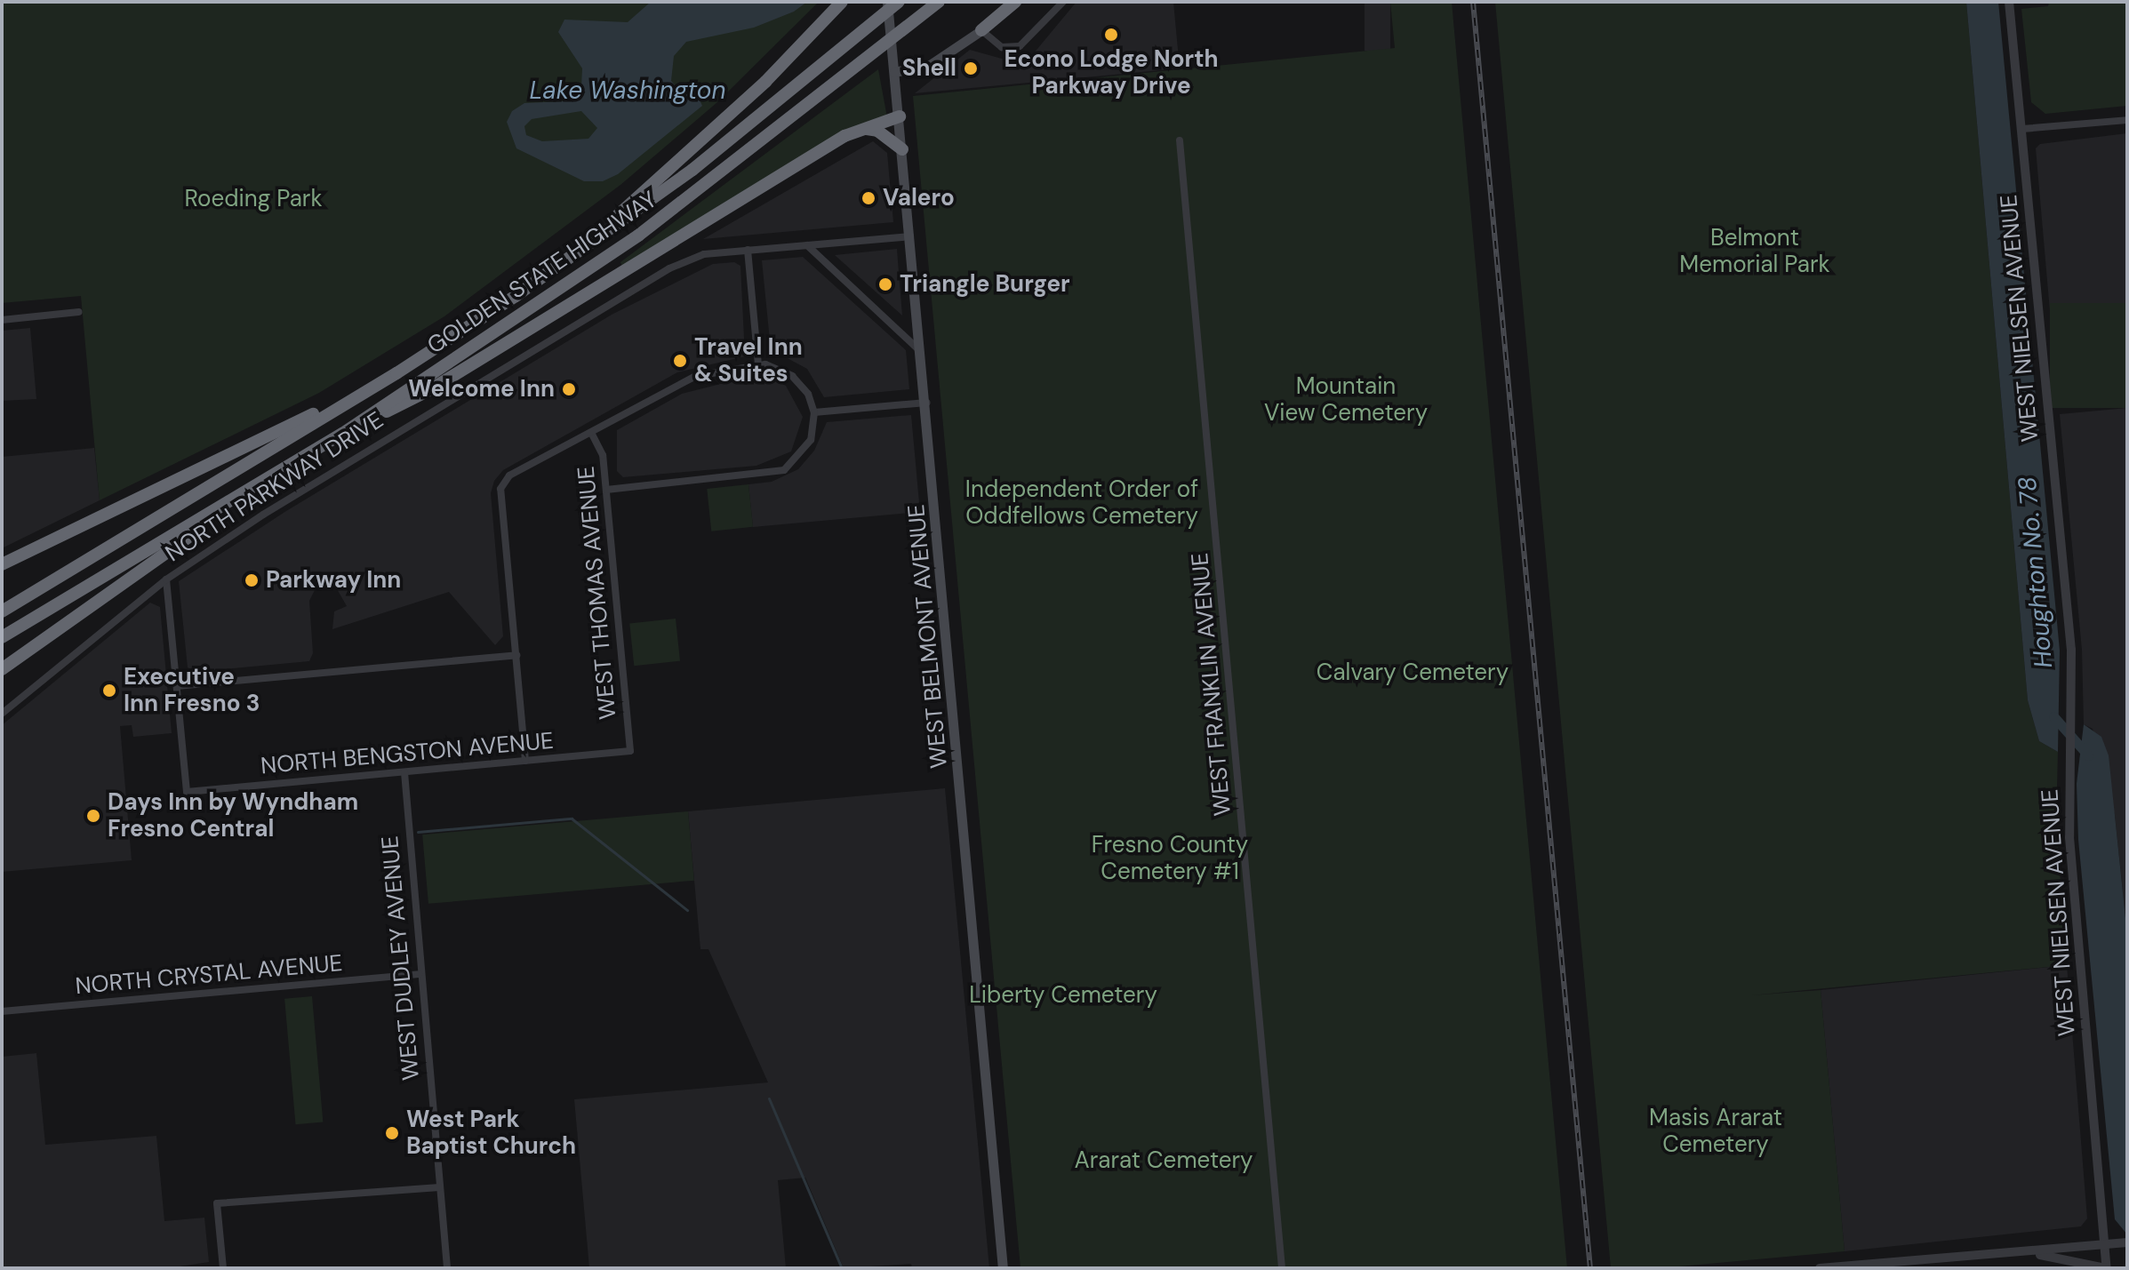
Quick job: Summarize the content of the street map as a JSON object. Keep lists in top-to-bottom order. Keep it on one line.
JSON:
{"streets":{"highway":["GOLDEN STATE HIGHWAY"],"main road":["WEST BELMONT AVENUE"],"street":["WEST NIELSEN AVENUE","NORTH PARKWAY DRIVE","WEST THOMAS AVENUE","WEST FRANKLIN AVENUE","NORTH BENGSTON AVENUE","WEST DUDLEY AVENUE","NORTH CRYSTAL AVENUE"]},"crossings":[["NORTH PARKWAY DRIVE","WEST BELMONT AVENUE"],["WEST THOMAS AVENUE","NORTH BENGSTON AVENUE"],["NORTH BENGSTON AVENUE","WEST DUDLEY AVENUE"],["WEST DUDLEY AVENUE","NORTH CRYSTAL AVENUE"]],"water":["Lake Washington","Houghton No. 78"],"parks":["Roeding Park","Belmont Memorial Park","Mountain View Cemetery","Independent Order of Oddfellows Cemetery","Calvary Cemetery","Fresno County Cemetery #1","Liberty Cemetery","Masis Ararat Cemetery","Ararat Cemetery"],"places":["Econo Lodge North Parkway Drive","Shell","Valero","Triangle Burger","Travel Inn & Suites","Welcome Inn","Parkway Inn","Executive Inn Fresno 3","Days Inn by Wyndham Fresno Central","West Park Baptist Church"]}
